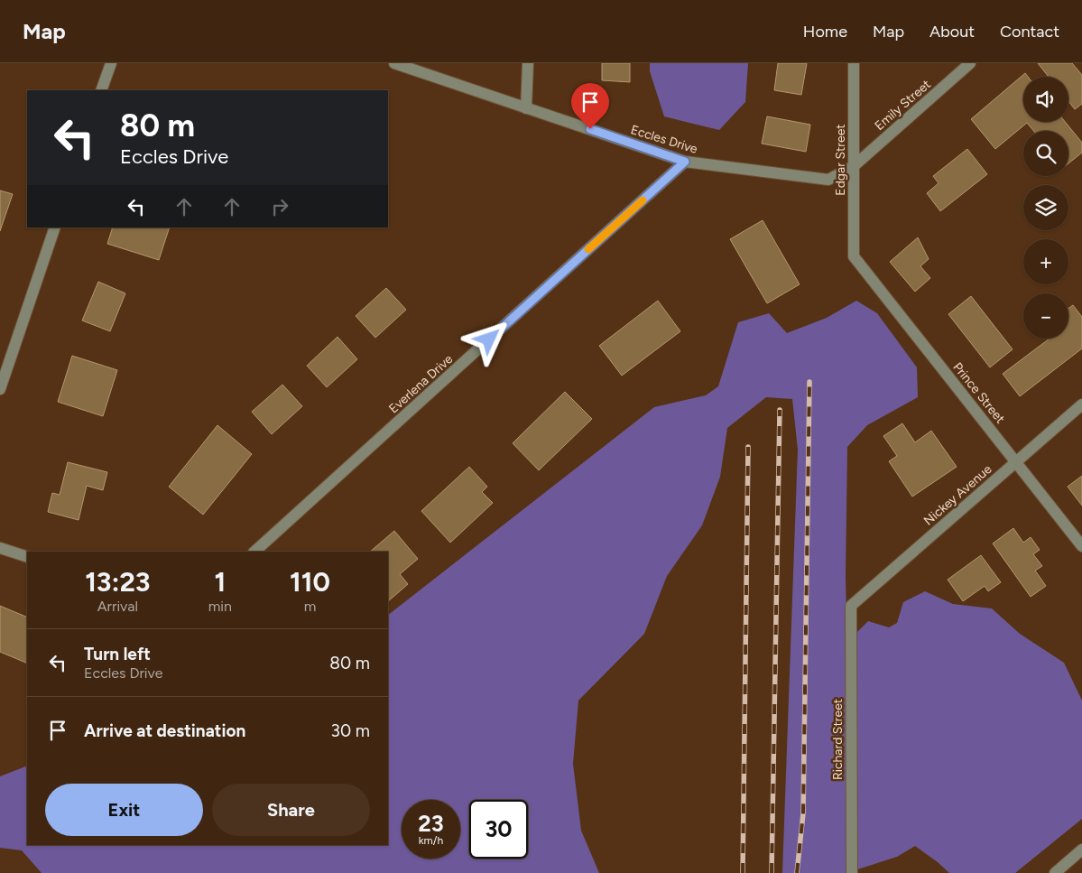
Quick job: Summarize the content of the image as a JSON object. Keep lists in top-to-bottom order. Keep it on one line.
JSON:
{"streets":{"street":["Emily Street","Eccles Drive","Edgar Street","Everlena Drive","Prince Street","Nickey Avenue","Richard Street"]},"crossings":[["Emily Street","Eccles Drive"],["Emily Street","Edgar Street"],["Eccles Drive","Edgar Street"],["Eccles Drive","Everlena Drive"],["Edgar Street","Prince Street"],["Prince Street","Nickey Avenue"],["Nickey Avenue","Richard Street"]],"page":{"header":"Map","nav":["Home","Map","About","Contact"],"map_buttons":["+","−"],"turn":["80 m","Eccles Drive"],"eta":["13:23","Arrival","1","min","110","m"],"list":[{"name":"Turn left","note":"Eccles Drive","value":"80 m"},{"name":"Arrive at destination","value":"30 m"}],"buttons":["Exit","Share"],"speed":"23 km/h","limit":"30"}}
